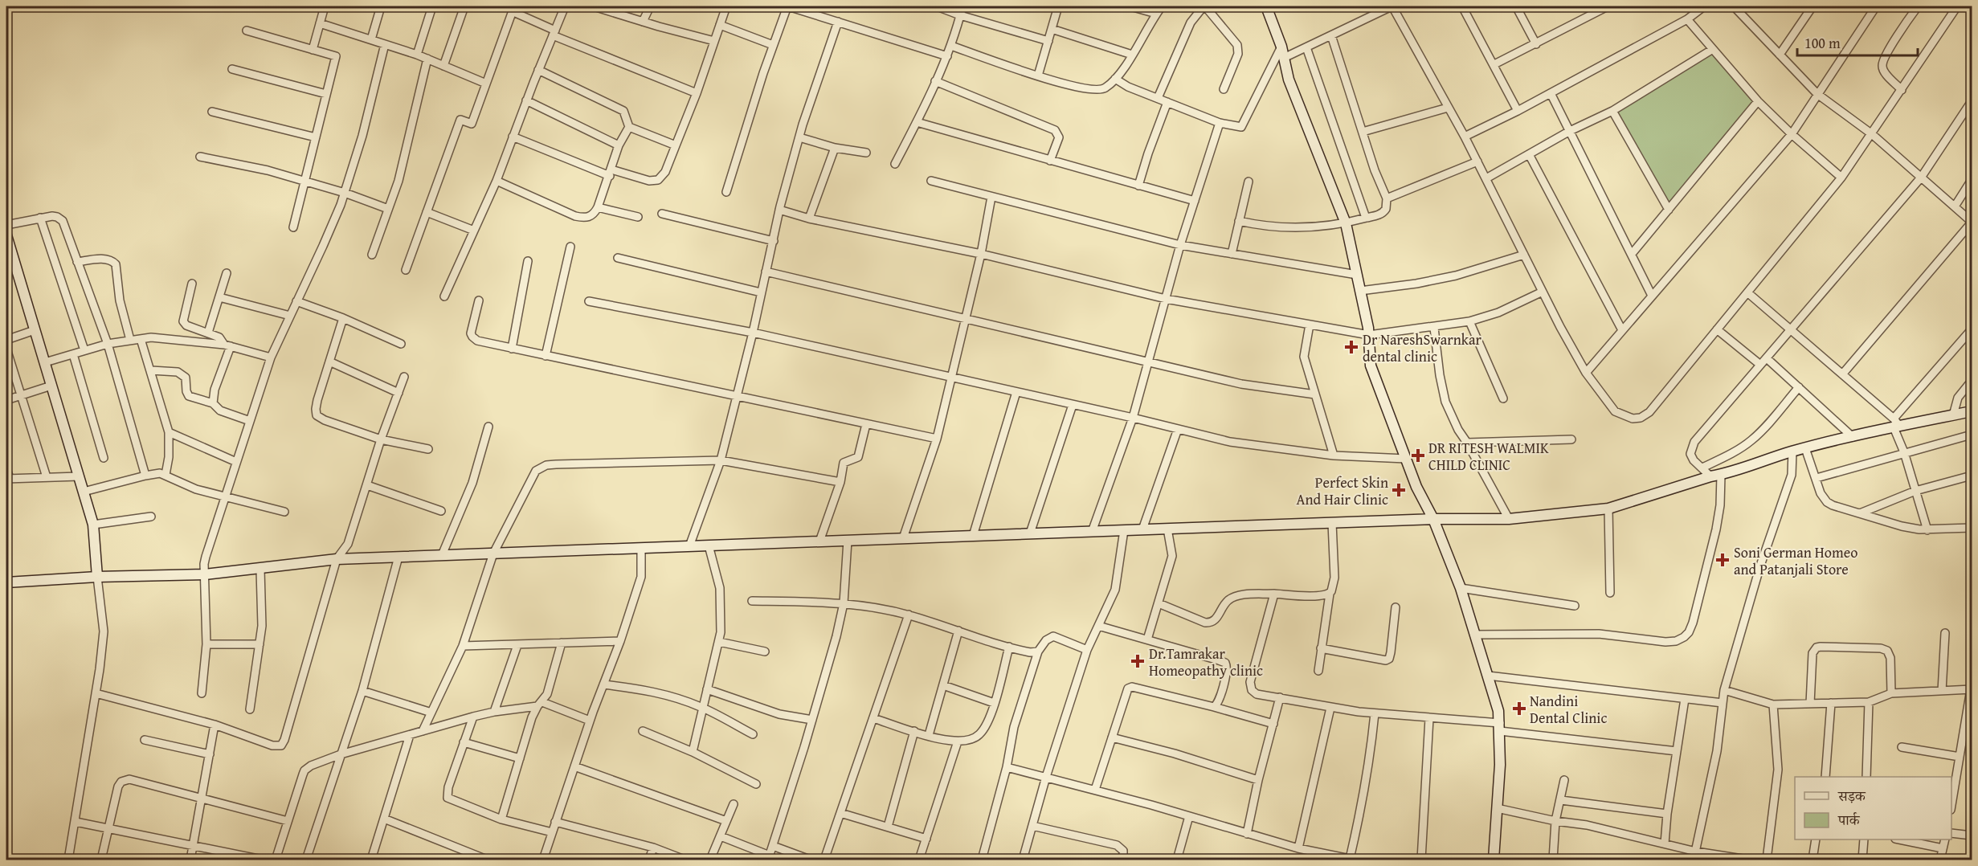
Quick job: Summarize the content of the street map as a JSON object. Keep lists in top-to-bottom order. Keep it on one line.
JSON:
{"places":{"health":["Dr NareshSwarnkar dental clinic","DR RITESH WALMIK CHILD CLINIC","Perfect Skin And Hair Clinic","Soni German Homeo and Patanjali Store","Dr.Tamrakar Homeopathy clinic","Nandini Dental Clinic"]},"legend":["सड़क","पार्क"],"scale_bar":"100 m"}
